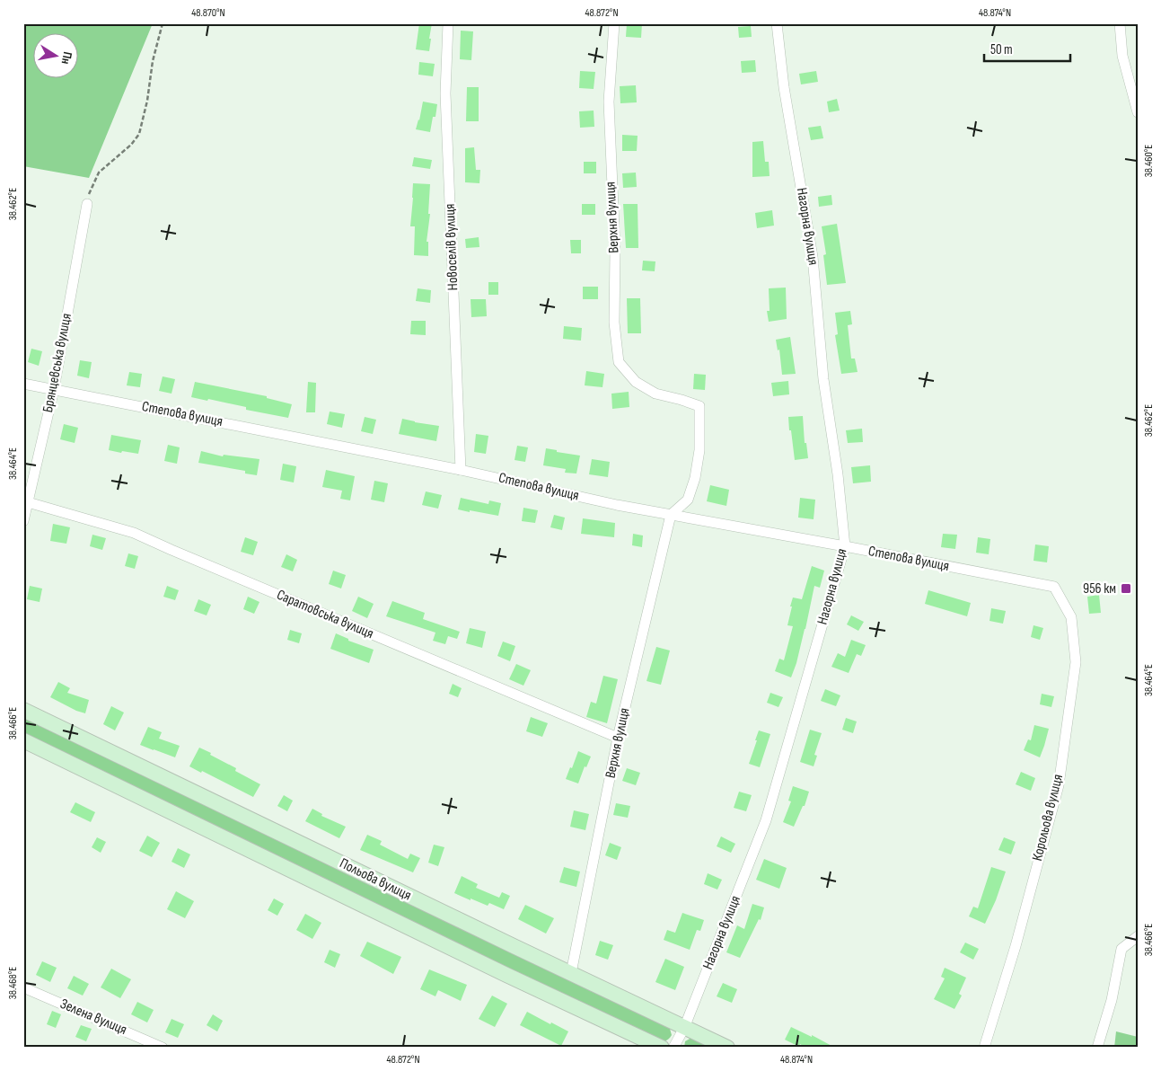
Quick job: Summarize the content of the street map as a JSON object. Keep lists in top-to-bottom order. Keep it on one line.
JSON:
{"streets":{"main road":["Польова вулиця"],"street":["Верхня вулиця","Нагорна вулиця","Новоселів вулиця","Брянцевська вулиця","Степова вулиця","Саратовська вулиця","Корольова вулиця","Зелена вулиця"]},"crossings":[["Верхня вулиця","Степова вулиця"],["Верхня вулиця","Саратовська вулиця"],["Верхня вулиця","Польова вулиця"],["Нагорна вулиця","Степова вулиця"],["Нагорна вулиця","Польова вулиця"],["Новоселів вулиця","Степова вулиця"],["Брянцевська вулиця","Степова вулиця"],["Брянцевська вулиця","Саратовська вулиця"],["Степова вулиця","Корольова вулиця"]],"places":{"transit":["956 км"]},"scale_bar":"50 m","north":"right","coordinates":["48.870°N","48.872°N","48.874°N","38.460°E","38.462°E","38.464°E","38.466°E","38.468°E"]}
